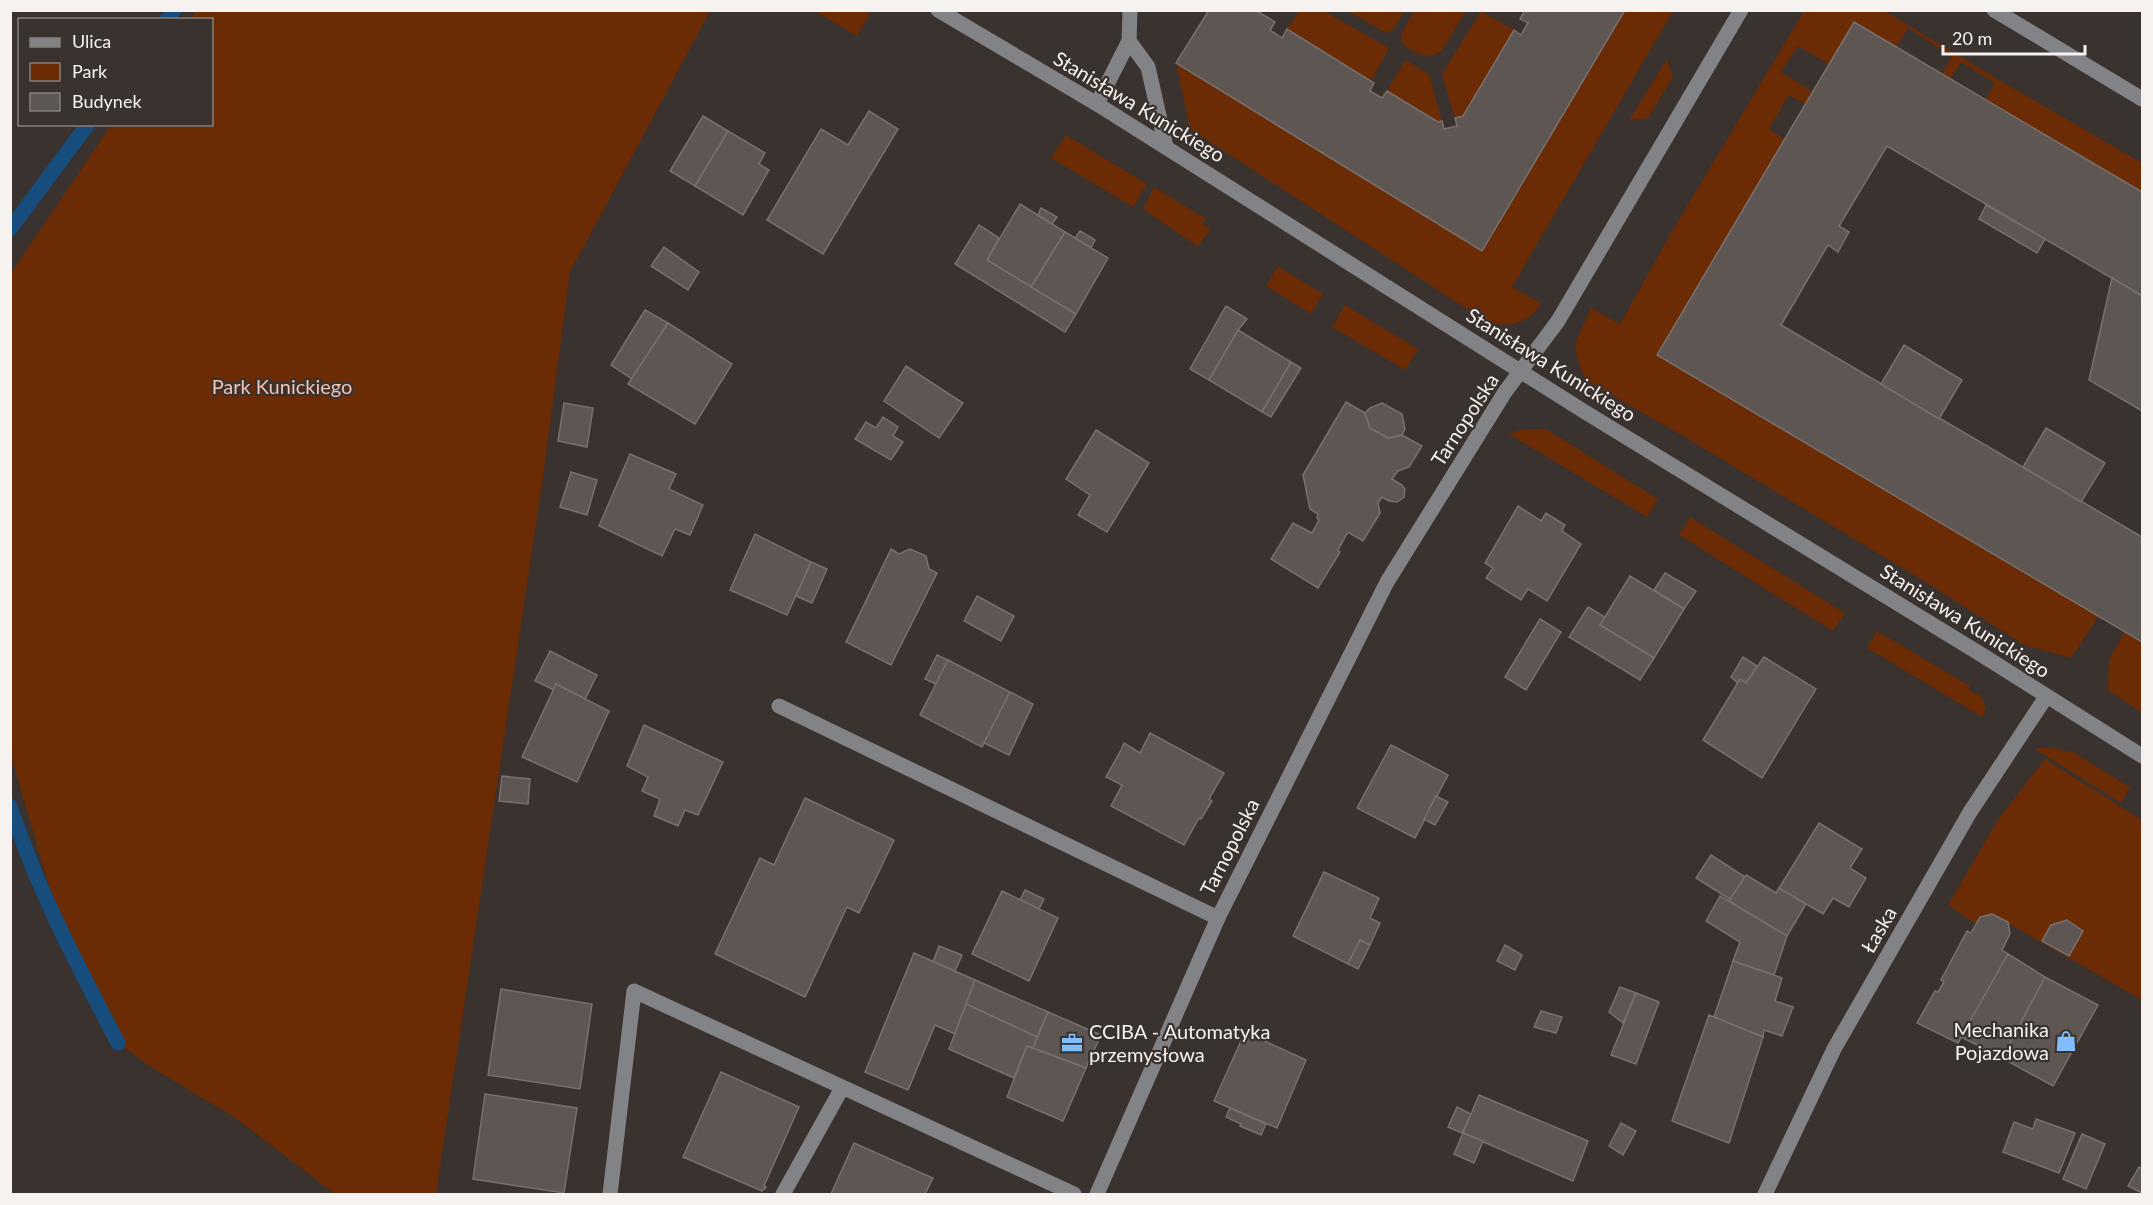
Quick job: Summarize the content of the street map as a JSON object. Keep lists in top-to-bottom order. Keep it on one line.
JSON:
{"streets":{"street":["Stanisława Kunickiego","Tarnopolska","Łaska"]},"crossings":[["Stanisława Kunickiego","Tarnopolska"],["Stanisława Kunickiego","Łaska"]],"parks":["Park Kunickiego"],"places":{"shop":["Mechanika Pojazdowa"],"office":["CCIBA - Automatyka przemysłowa"]},"legend":["Ulica","Park","Budynek"],"scale_bar":"20 m"}
